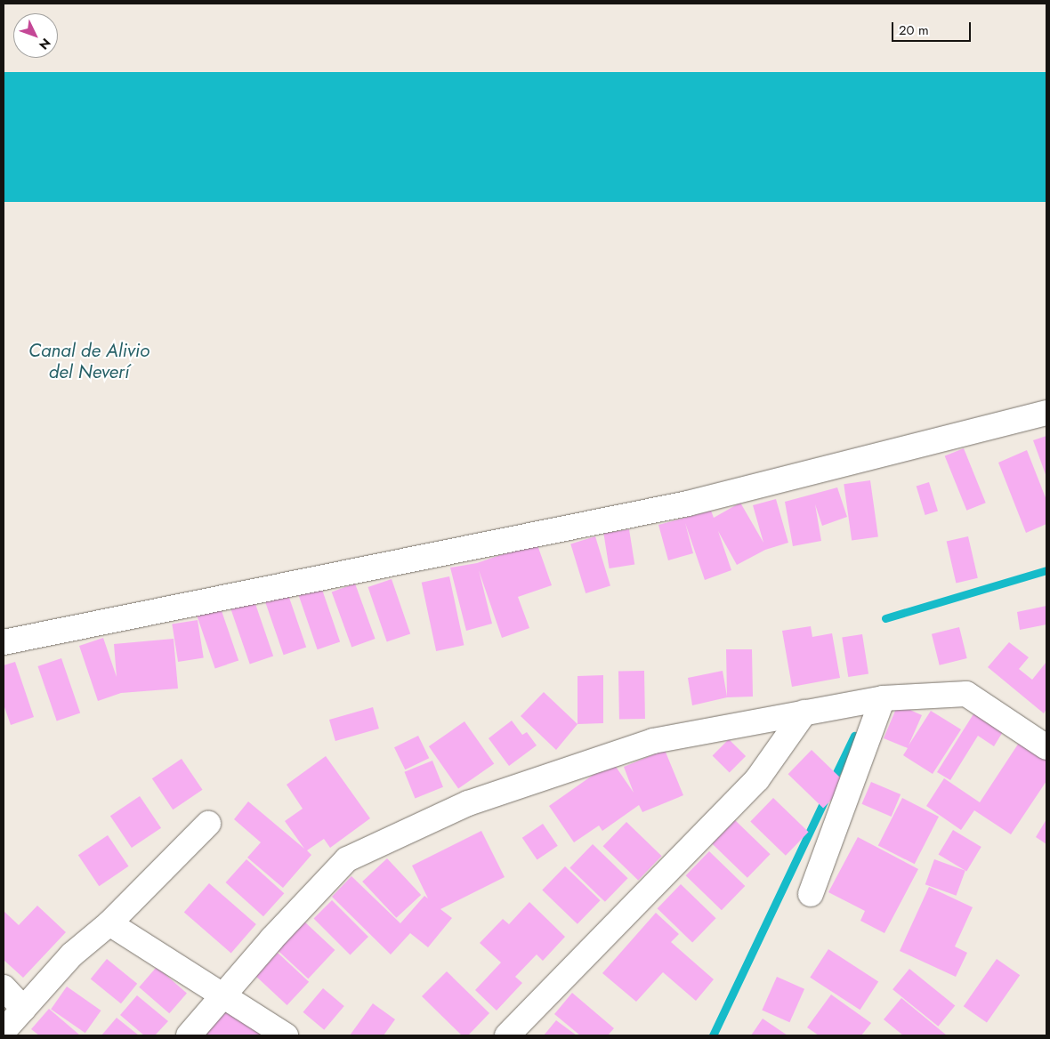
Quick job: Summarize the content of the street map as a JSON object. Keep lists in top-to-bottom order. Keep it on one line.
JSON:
{"water":["Canal de Alivio del Neverí"],"scale_bar":"20 m","north":"bottom right"}
